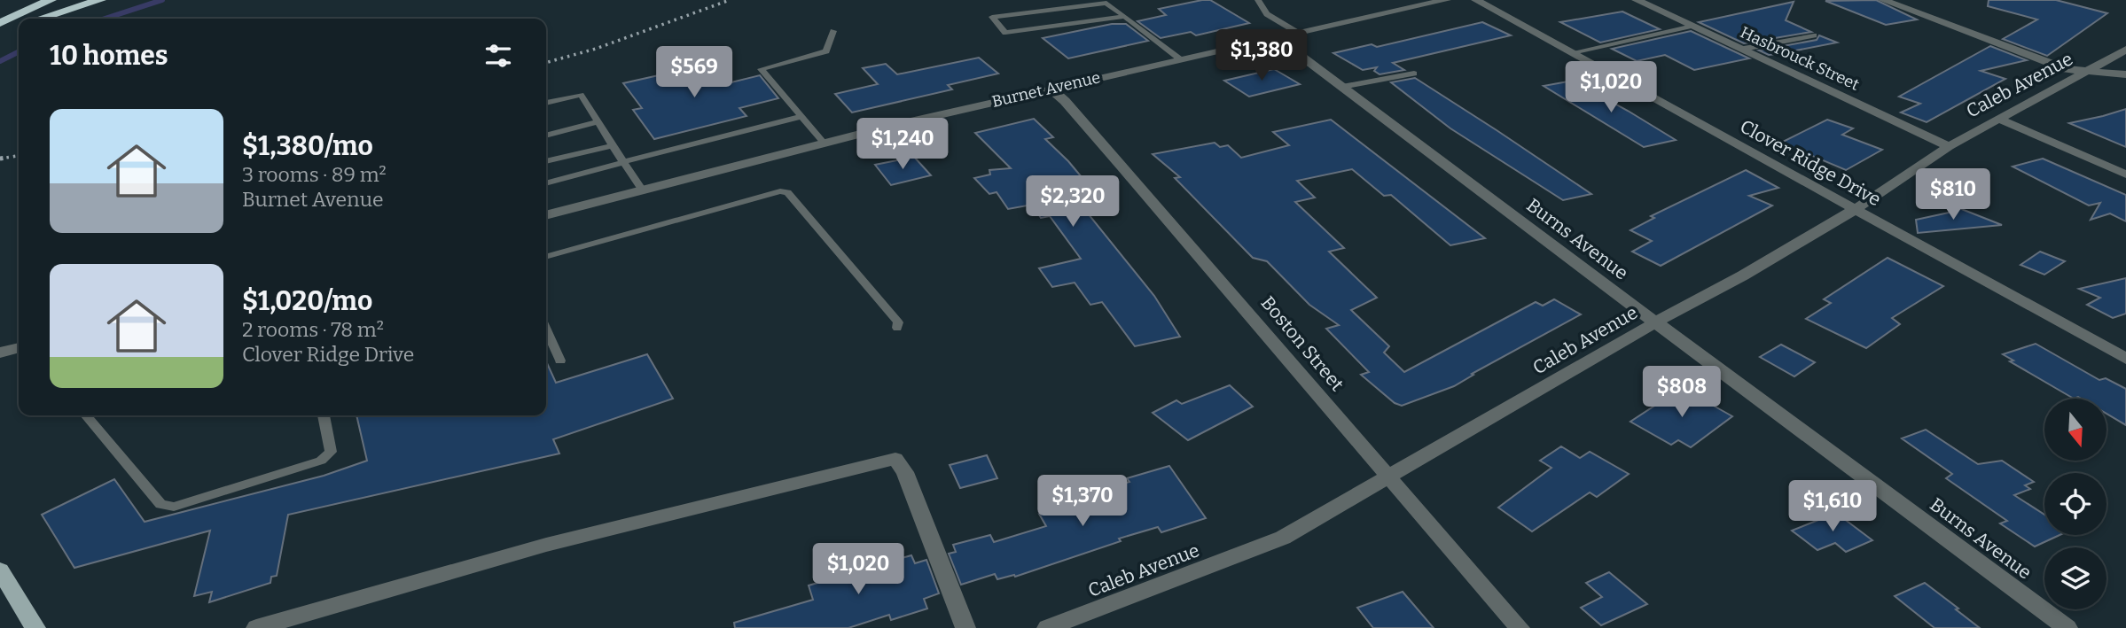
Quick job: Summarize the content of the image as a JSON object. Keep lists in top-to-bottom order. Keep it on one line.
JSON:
{"streets":{"street":["Hasbrouck Street","Caleb Avenue","Burnet Avenue","Clover Ridge Drive","Burns Avenue","Boston Street"]},"crossings":[["Hasbrouck Street","Caleb Avenue"],["Caleb Avenue","Clover Ridge Drive"],["Caleb Avenue","Burns Avenue"],["Caleb Avenue","Boston Street"],["Burnet Avenue","Burns Avenue"],["Burnet Avenue","Boston Street"]],"north":"bottom","page":{"heading":"10 homes","price":["$1,380","$569","$1,020","$1,240","$810","$2,320","$808","$1,370","$1,610","$1,020"],"list":[{"name":"$1,380/mo","note":"3 rooms · 89 m² · Burnet Avenue"},{"name":"$1,020/mo","note":"2 rooms · 78 m² · Clover Ridge Drive"}]}}
